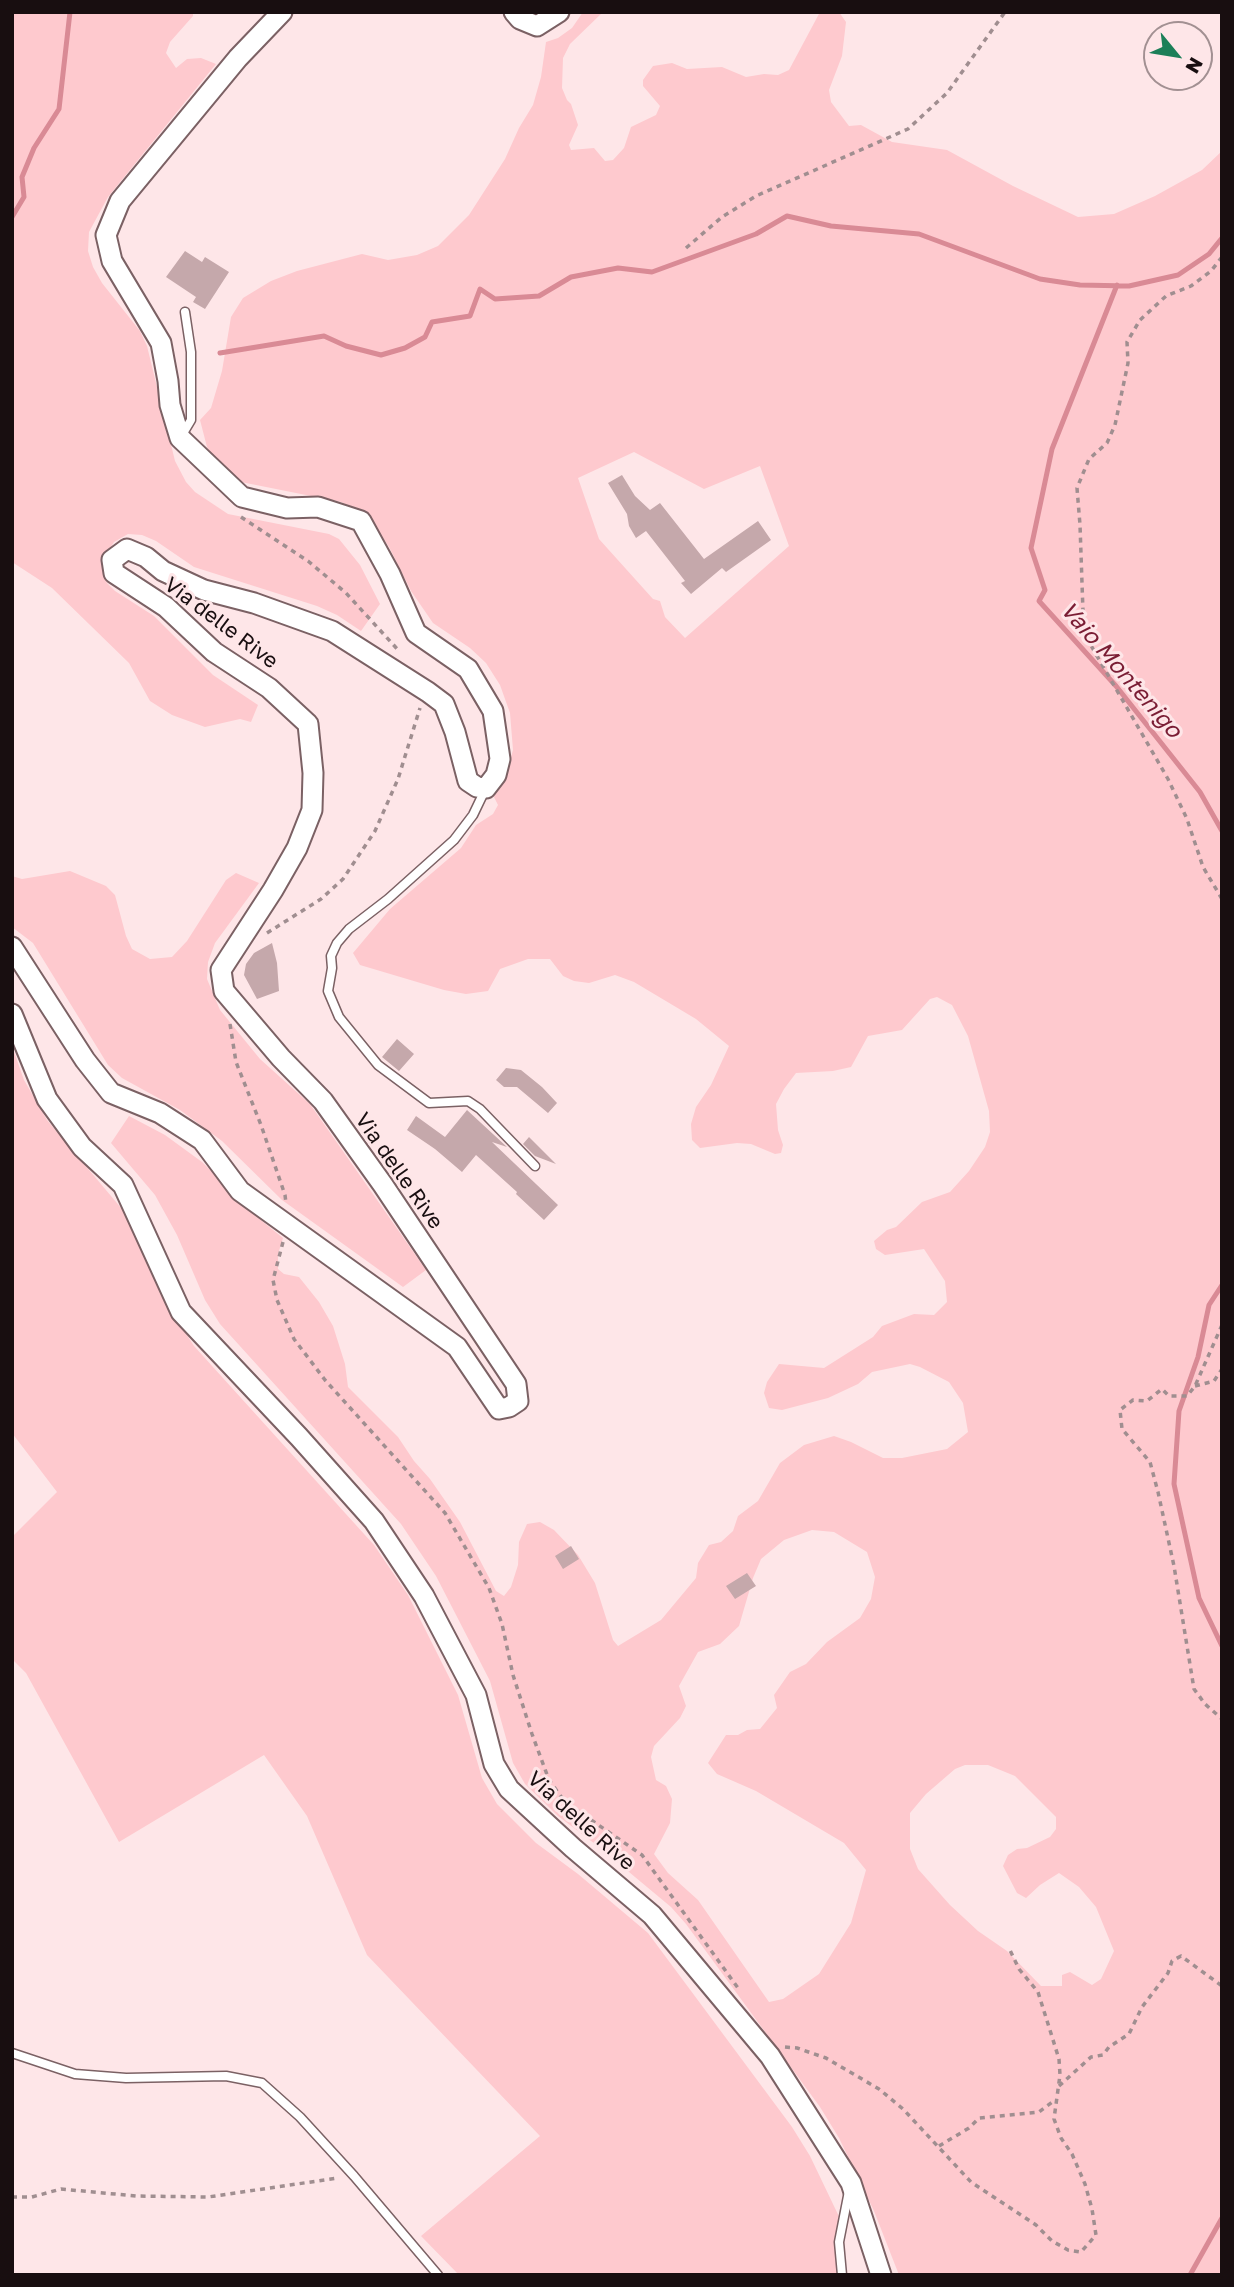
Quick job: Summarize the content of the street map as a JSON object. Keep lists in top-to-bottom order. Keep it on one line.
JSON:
{"streets":{"street":["Via delle Rive"]},"water":["Vaio Montenigo"],"north":"bottom right"}
